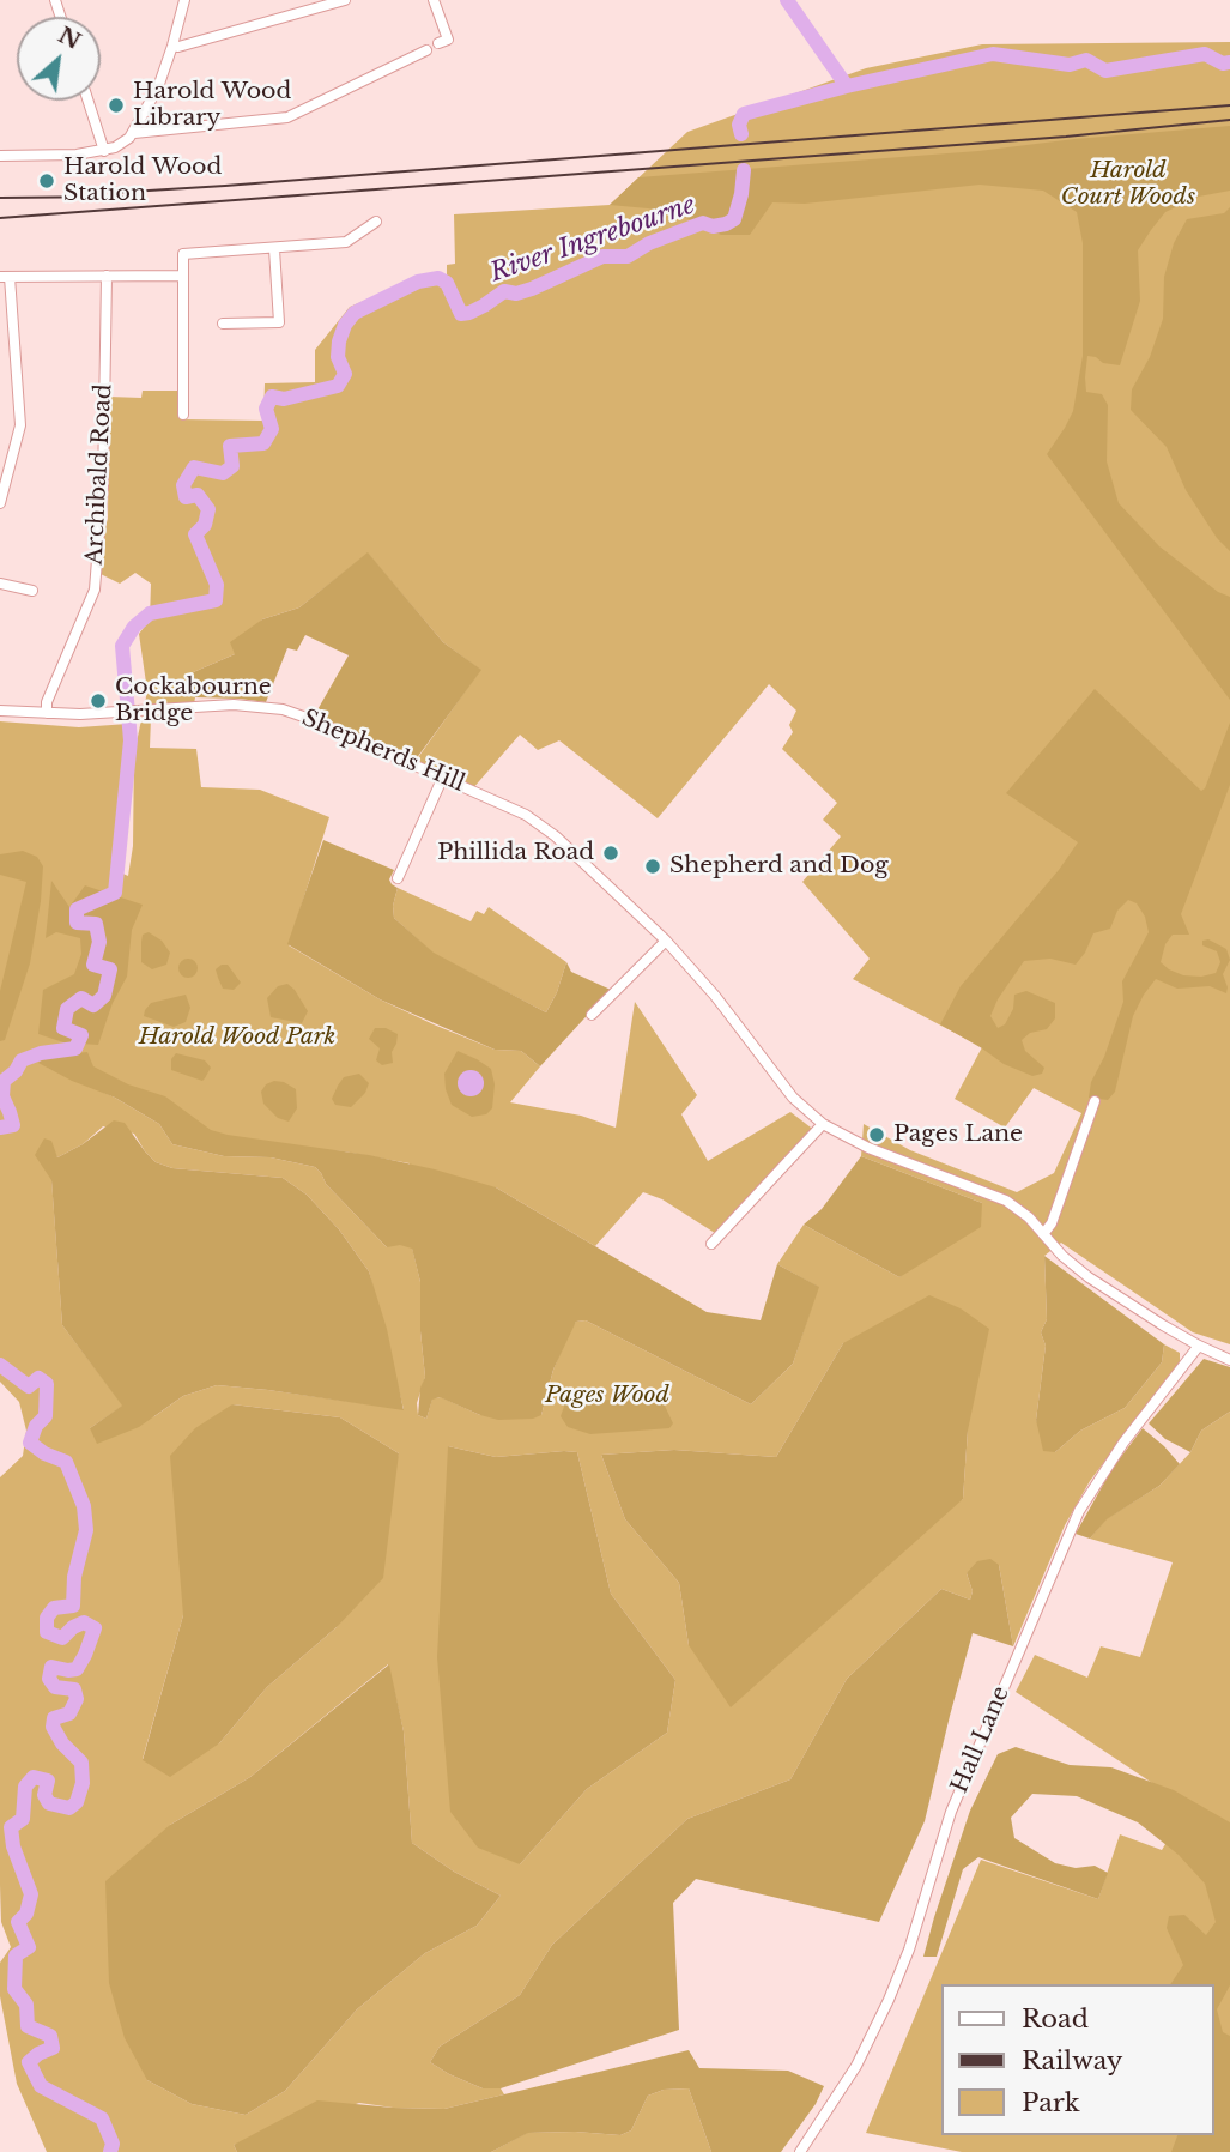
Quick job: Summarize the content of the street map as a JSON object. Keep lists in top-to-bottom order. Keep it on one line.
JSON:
{"streets":{"street":["Archibald Road","Shepherds Hill","Hall Lane"]},"crossings":[["Archibald Road","Shepherds Hill"],["Shepherds Hill","Hall Lane"]],"water":["River Ingrebourne"],"parks":["Harold Court Woods","Harold Wood Park","Pages Wood"],"places":["Harold Wood Library","Harold Wood Station","Cockabourne Bridge","Phillida Road","Shepherd and Dog","Pages Lane"],"legend":["Road","Railway","Park"],"north":"top right"}
